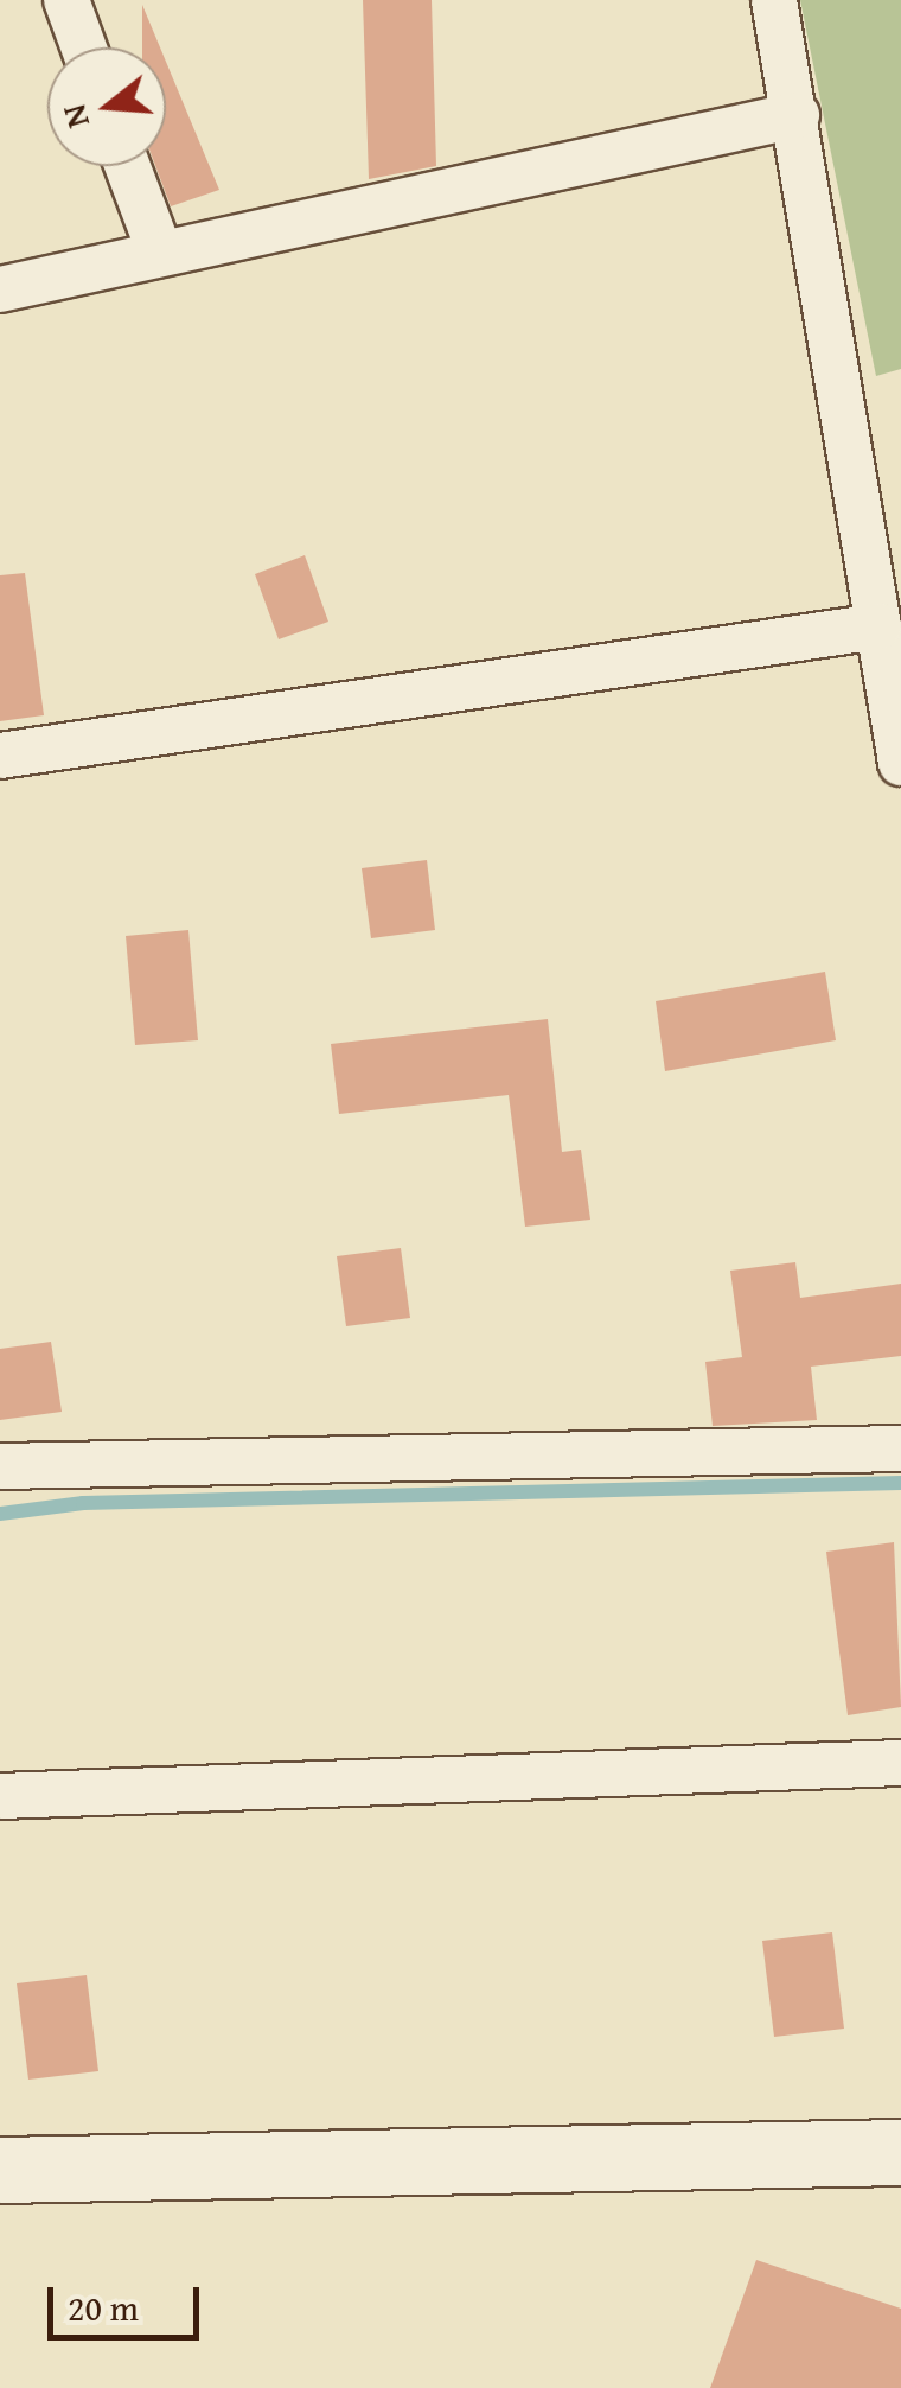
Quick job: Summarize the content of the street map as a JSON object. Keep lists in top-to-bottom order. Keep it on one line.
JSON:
{"scale_bar":"20 m","north":"left"}
